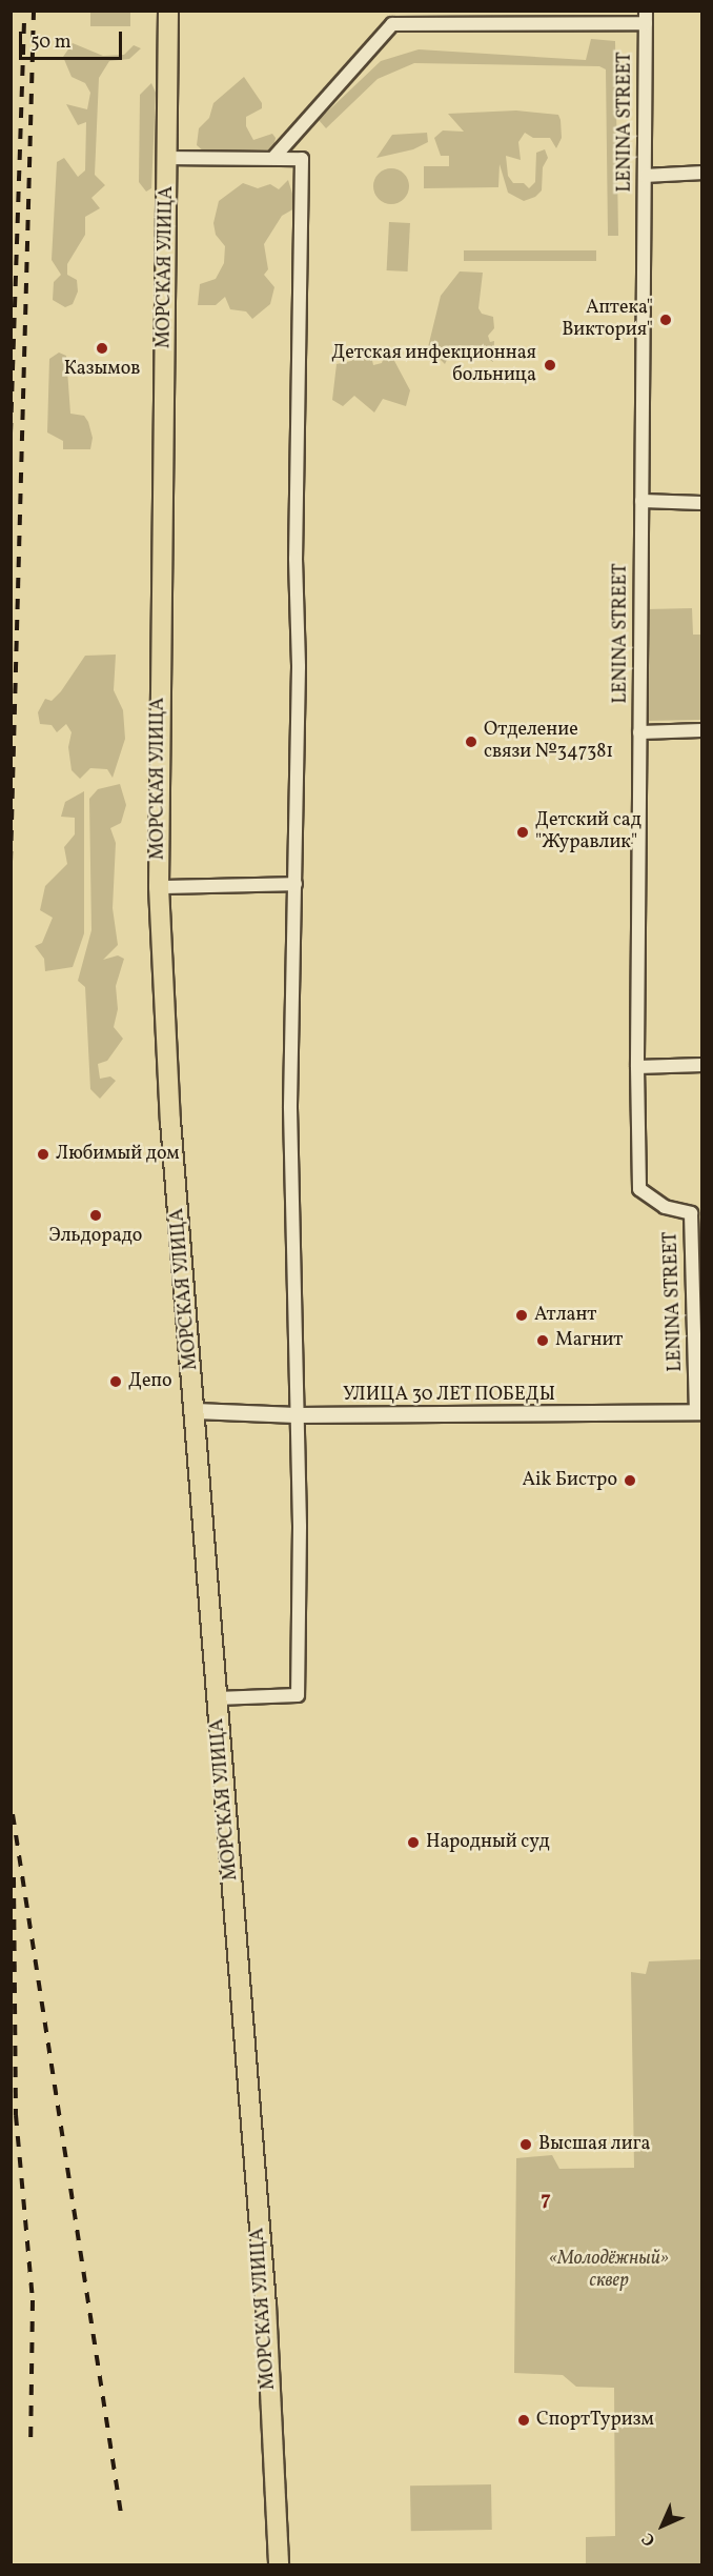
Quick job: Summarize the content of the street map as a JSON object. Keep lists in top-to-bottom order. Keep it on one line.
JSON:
{"streets":{"main road":["МОРСКАЯ УЛИЦА"],"street":["LENINA STREET","УЛИЦА 30 ЛЕТ ПОБЕДЫ"]},"crossings":[["LENINA STREET","УЛИЦА 30 ЛЕТ ПОБЕДЫ"],["МОРСКАЯ УЛИЦА","УЛИЦА 30 ЛЕТ ПОБЕДЫ"]],"districts":["7"],"parks":["«Молодёжный» сквер"],"places":["Аптека\" Виктория\"","Казымов","Детская инфекционная больница","Отделение связи №347381","Детский сад \"Журавлик\"","Любимый дом","Эльдорадо","Атлант","Магнит","Депо","Aik Бистро","Народный суд","Высшая лига","СпортТуризм"],"scale_bar":"50 m","north":"bottom left"}
